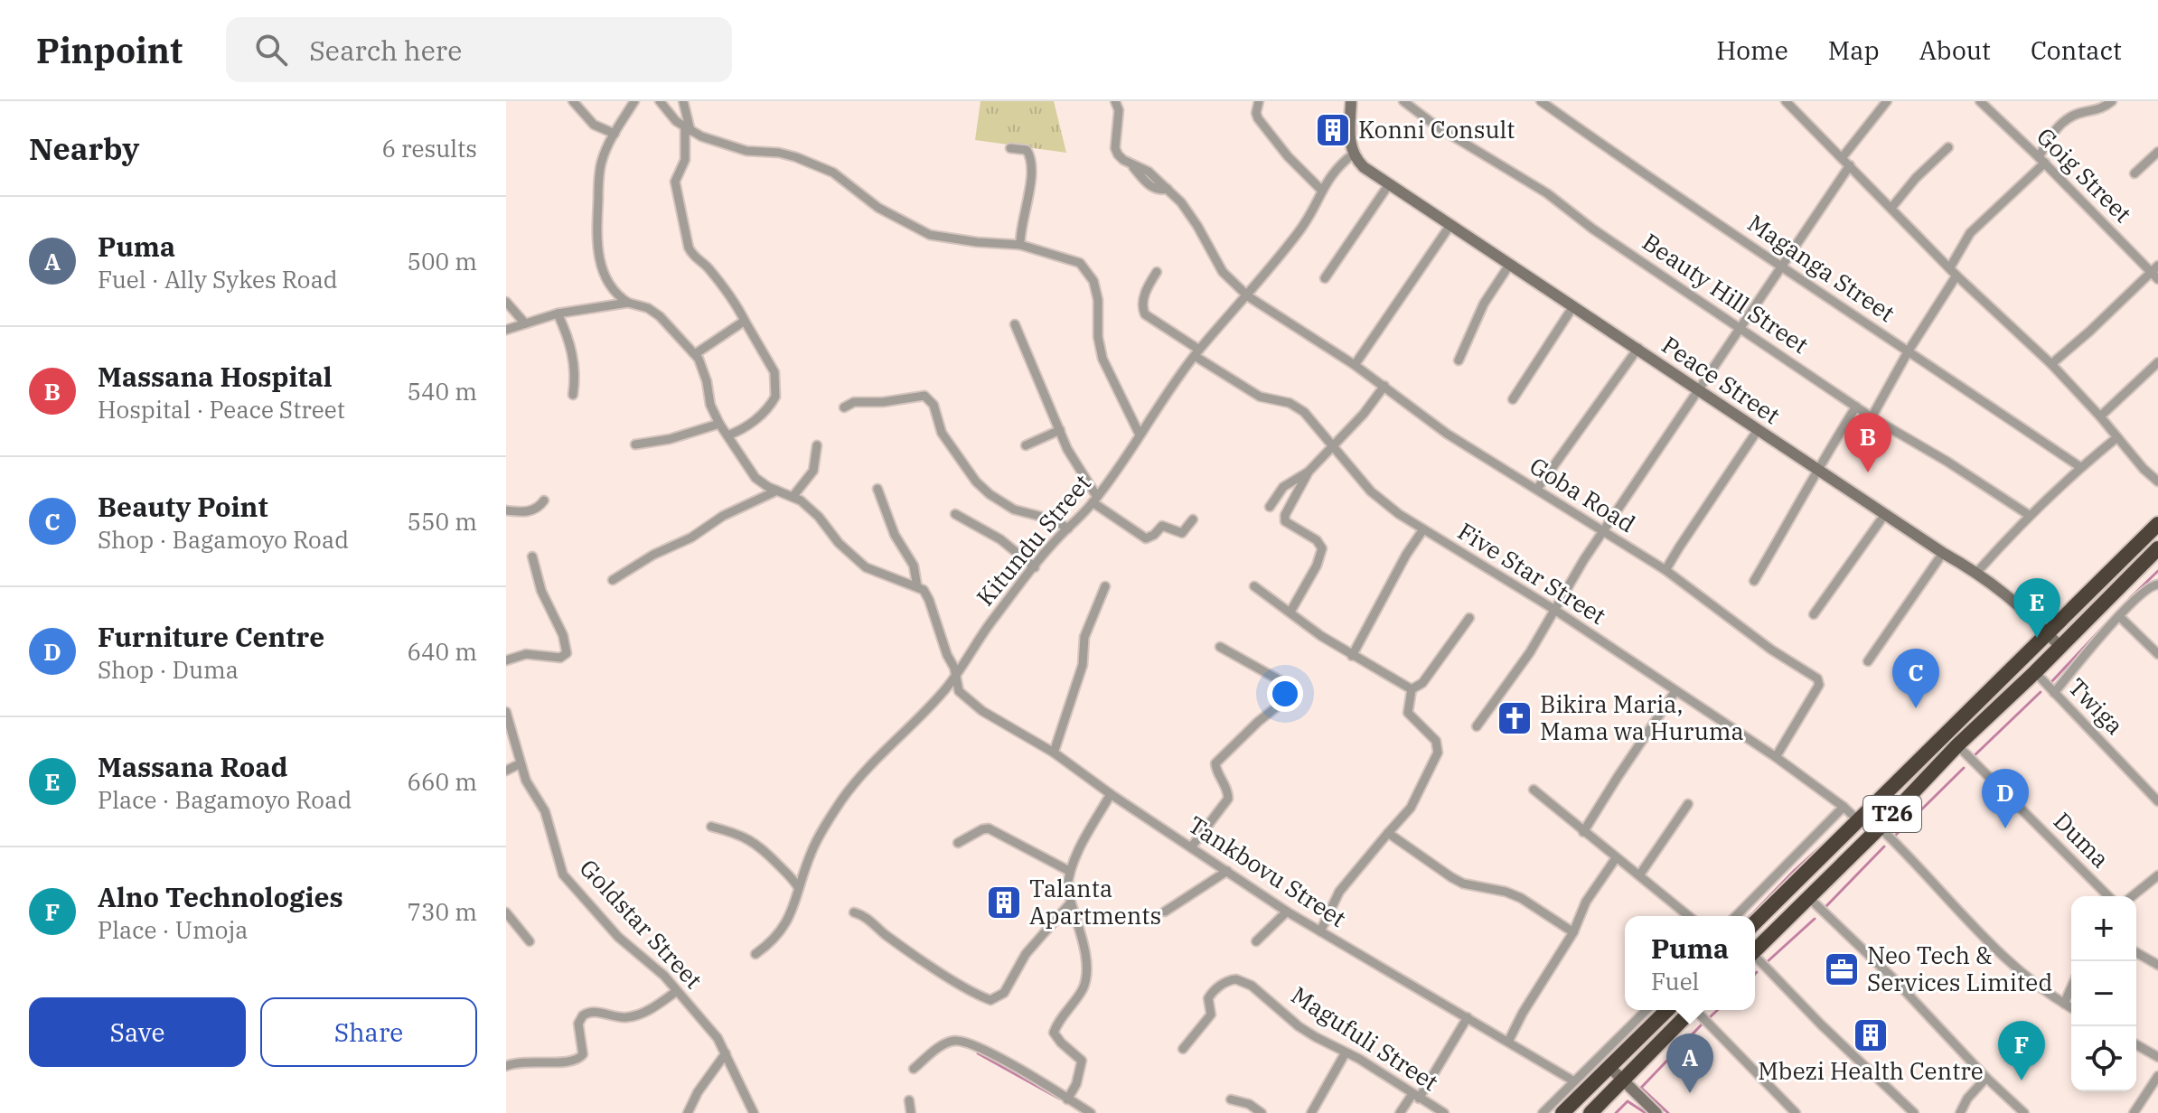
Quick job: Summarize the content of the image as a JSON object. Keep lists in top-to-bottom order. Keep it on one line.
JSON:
{"streets":{"highway":["T26"],"street":["Goig Street","Maganga Street","Beauty Hill Street","Peace Street","Goba Road","Kitundu Street","Five Star Street","Twiga","Duma","Tankbovu Street","Goldstar Street","Magufuli Street"]},"crossings":[["Peace Street","Kitundu Street"],["Peace Street","T26"],["Goba Road","Kitundu Street"],["Goba Road","Five Star Street"],["Kitundu Street","Five Star Street"],["Kitundu Street","Tankbovu Street"],["Five Star Street","T26"],["Twiga","T26"],["T26","Duma"]],"places":{"building":["Konni Consult","Talanta Apartments","Mbezi Health Centre"],"church":["Bikira Maria, Mama wa Huruma"],"office":["Neo Tech & Services Limited"]},"page":{"header":"Pinpoint","search":"Search here","nav":["Home","Map","About","Contact"],"heading":["Nearby","6 results"],"list":[{"mark":"A","name":"Puma","note":"Fuel · Ally Sykes Road","value":"500 m"},{"mark":"B","name":"Massana Hospital","note":"Hospital · Peace Street","value":"540 m"},{"mark":"C","name":"Beauty Point","note":"Shop · Bagamoyo Road","value":"550 m"},{"mark":"D","name":"Furniture Centre","note":"Shop · Duma","value":"640 m"},{"mark":"E","name":"Massana Road","note":"Place · Bagamoyo Road","value":"660 m"},{"mark":"F","name":"Alno Technologies","note":"Place · Umoja","value":"730 m"}],"pins":["B","E","C","D","F","A"],"map_buttons":["+","−"],"popup":["Puma","Fuel"],"buttons":["Save","Share"]}}
